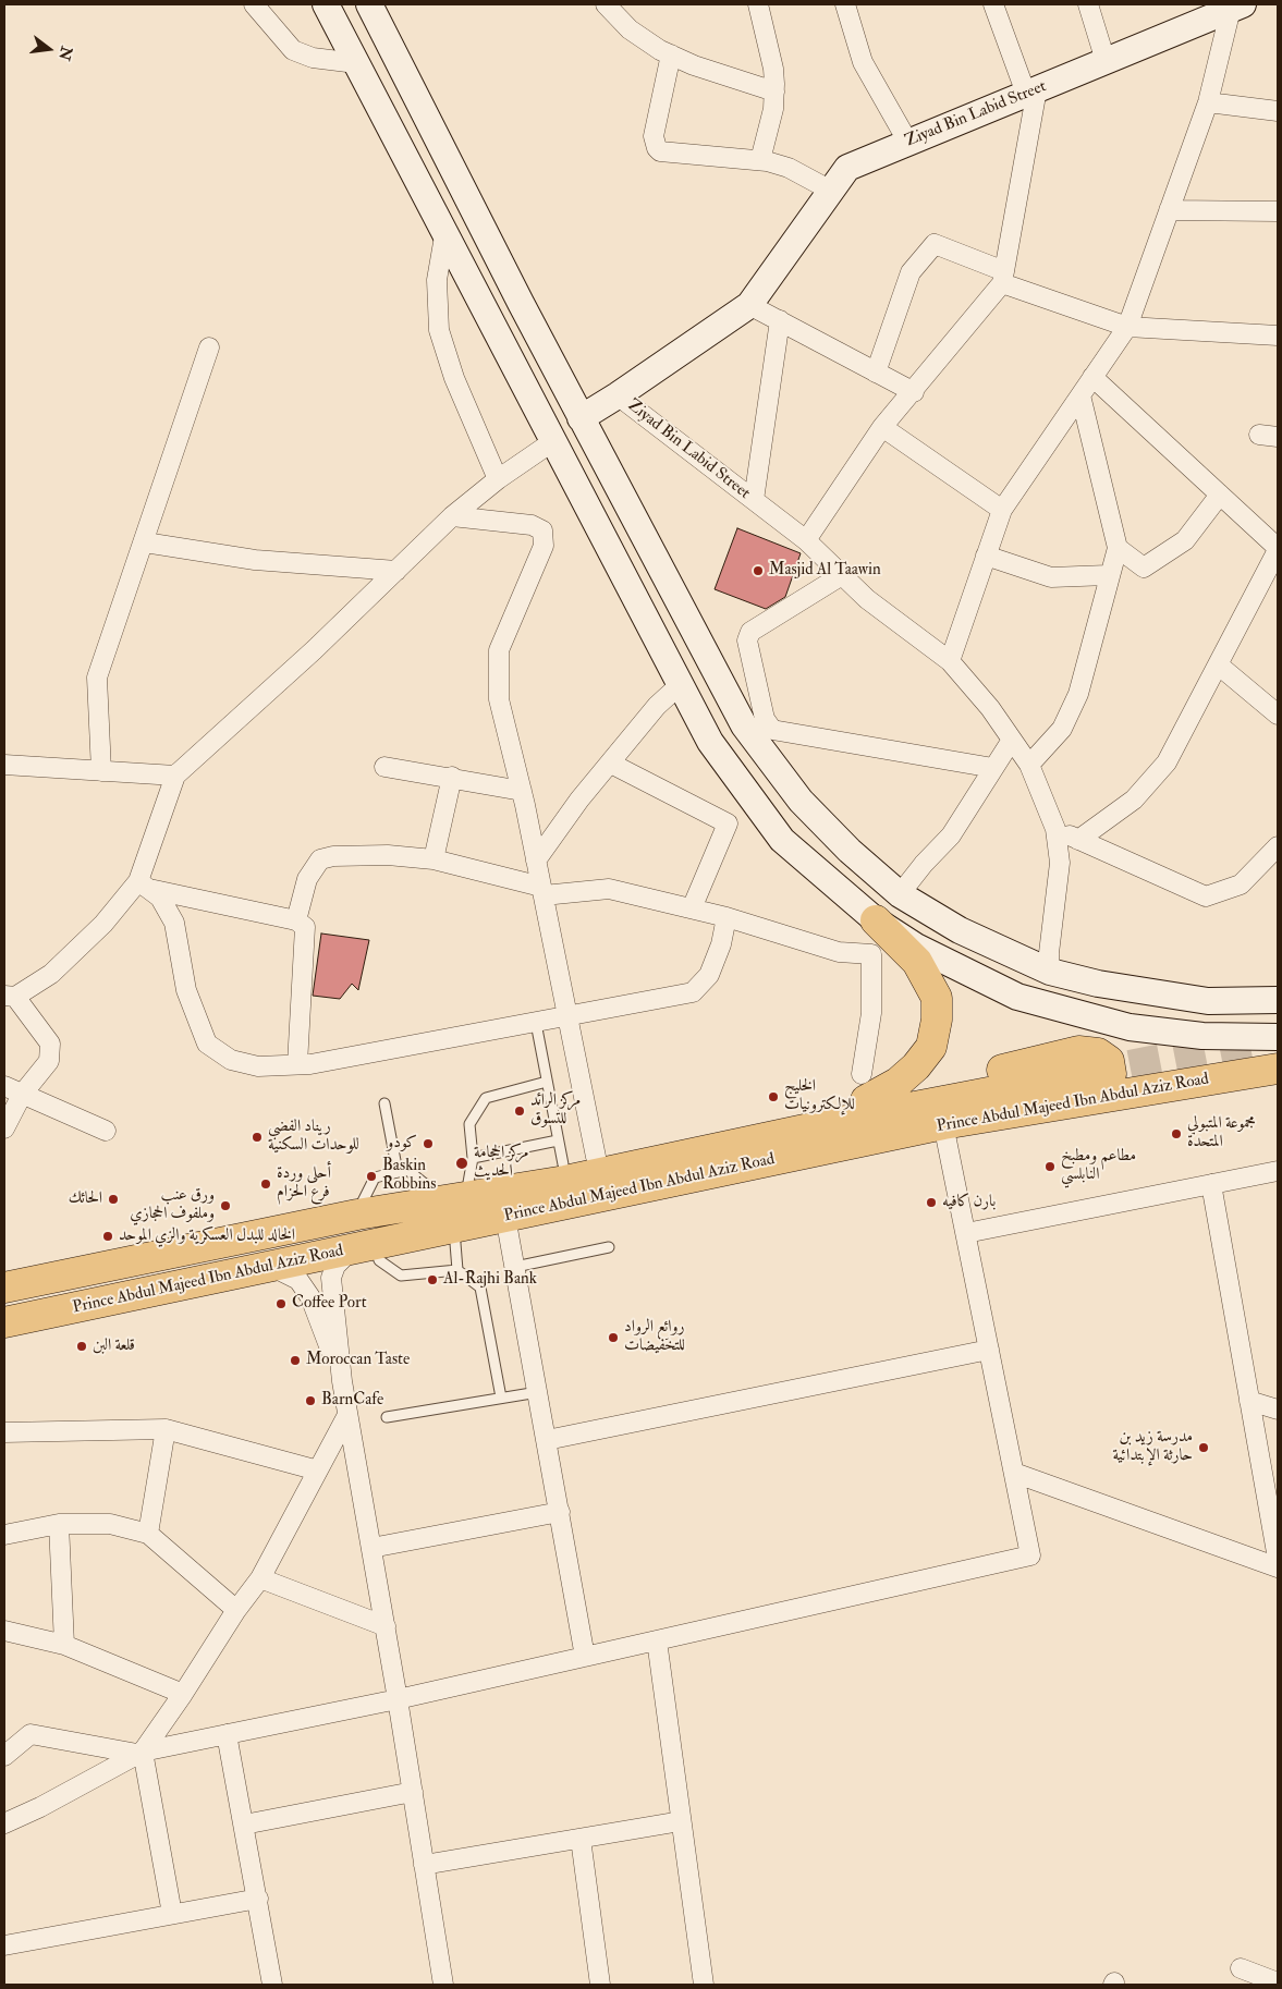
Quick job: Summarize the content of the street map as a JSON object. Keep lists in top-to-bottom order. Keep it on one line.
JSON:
{"streets":{"main road":["Ziyad Bin Labid Street","Prince Abdul Majeed Ibn Abdul Aziz Road"]},"places":["Masjid Al Taawin","الخليج للإلكترونيات","مركز الرائد للتسوق","مجموعة المتبولي المتحدة","ريناد الفضي للوحدات السكنية","كودو","مركز الحجامة الحديث","مطاعم ومطبخ النابلسي","Baskin Robbins","أحلى وردة فرع الحزام","الحائك","بارن كافيه","ورق عنب وملفوف الحجازي","الخالد للبدل العسكرية والزي الموحد","Al-Rajhi Bank","Coffee Port","روائع الرواد للتخفيضات","قلعة البن","Moroccan Taste","BarnCafe","مدرسة زيد بن حارثة الإبتدائية"],"north":"right"}
